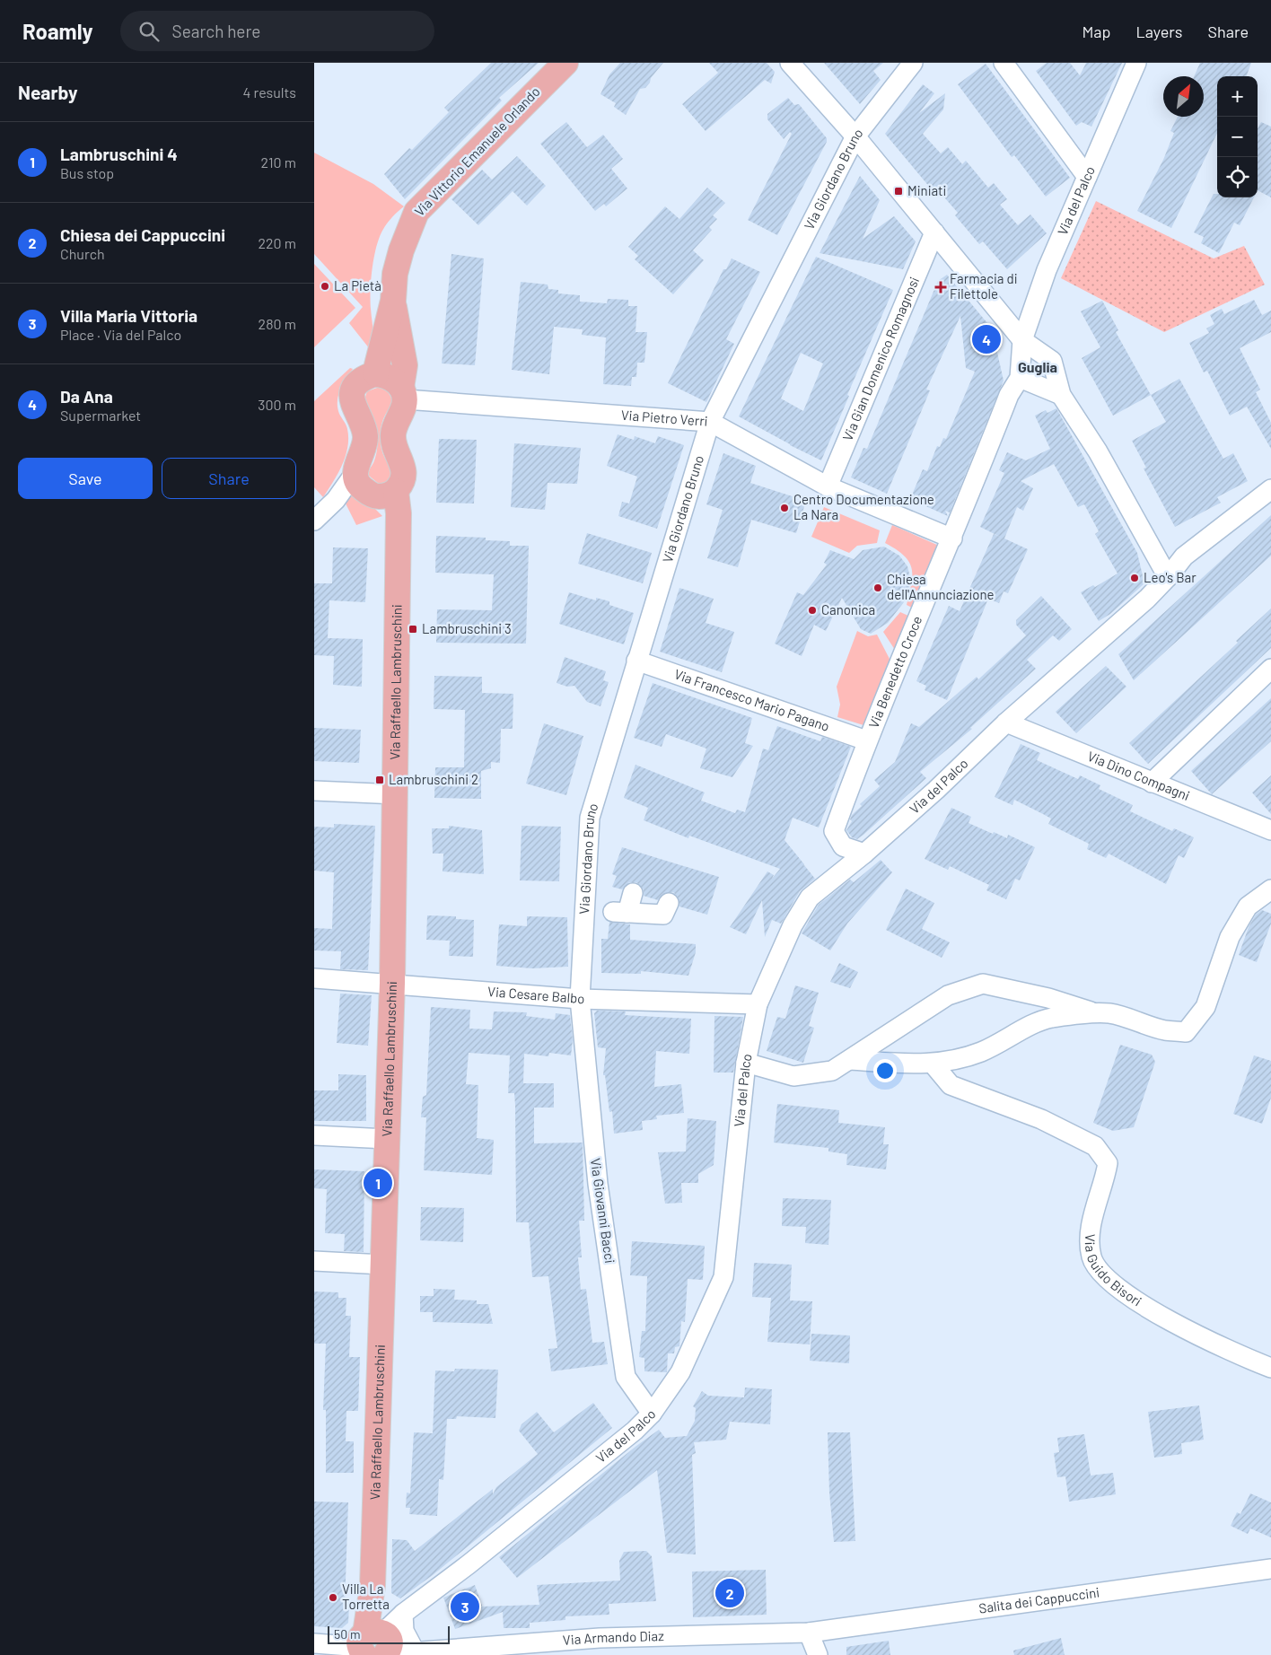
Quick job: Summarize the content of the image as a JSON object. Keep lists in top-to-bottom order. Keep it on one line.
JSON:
{"streets":{"main road":["Via Vittorio Emanuele Orlando","Via Raffaello Lambruschini"],"street":["Via Giordano Bruno","Via del Palco","Via Gian Domenico Romagnosi","Via Pietro Verri","Via Benedetto Croce","Via Francesco Mario Pagano","Via Dino Compagni","Via Cesare Balbo","Via Giovanni Bacci","Via Guido Bisori","Salita dei Cappuccini","Via Armando Diaz"]},"crossings":[["Via Giordano Bruno","Via Pietro Verri"],["Via Giordano Bruno","Via Francesco Mario Pagano"],["Via Giordano Bruno","Via Cesare Balbo"],["Via Giordano Bruno","Via Giovanni Bacci"],["Via del Palco","Via Benedetto Croce"],["Via del Palco","Via Raffaello Lambruschini"],["Via del Palco","Via Dino Compagni"],["Via del Palco","Via Cesare Balbo"],["Via del Palco","Via Giovanni Bacci"],["Via del Palco","Via Armando Diaz"],["Via Gian Domenico Romagnosi","Via Pietro Verri"],["Via Pietro Verri","Via Benedetto Croce"],["Via Benedetto Croce","Via Francesco Mario Pagano"],["Via Raffaello Lambruschini","Via Cesare Balbo"],["Via Raffaello Lambruschini","Via Armando Diaz"],["Via Cesare Balbo","Via Giovanni Bacci"],["Salita dei Cappuccini","Via Armando Diaz"]],"districts":["Guglia"],"places":{"transit":["Miniati","Lambruschini 3","Lambruschini 2"],"other":["La Pietà","Centro Documentazione La Nara","Leo's Bar","Chiesa dell'Annunciazione","Canonica","Villa La Torretta"],"health":["Farmacia di Filettole"]},"scale_bar":"50 m","north":"top right","page":{"header":"Roamly","search":"Search here","nav":["Map","Layers","Share"],"heading":["Nearby","4 results"],"map_buttons":["+","−"],"list":[{"mark":"1","name":"Lambruschini 4","note":"Bus stop","value":"210 m"},{"mark":"2","name":"Chiesa dei Cappuccini","note":"Church","value":"220 m"},{"mark":"3","name":"Villa Maria Vittoria","note":"Place · Via del Palco","value":"280 m"},{"mark":"4","name":"Da Ana","note":"Supermarket","value":"300 m"}],"pins":["4","1","2","3"],"buttons":["Save","Share"],"scale":"50 m"}}
